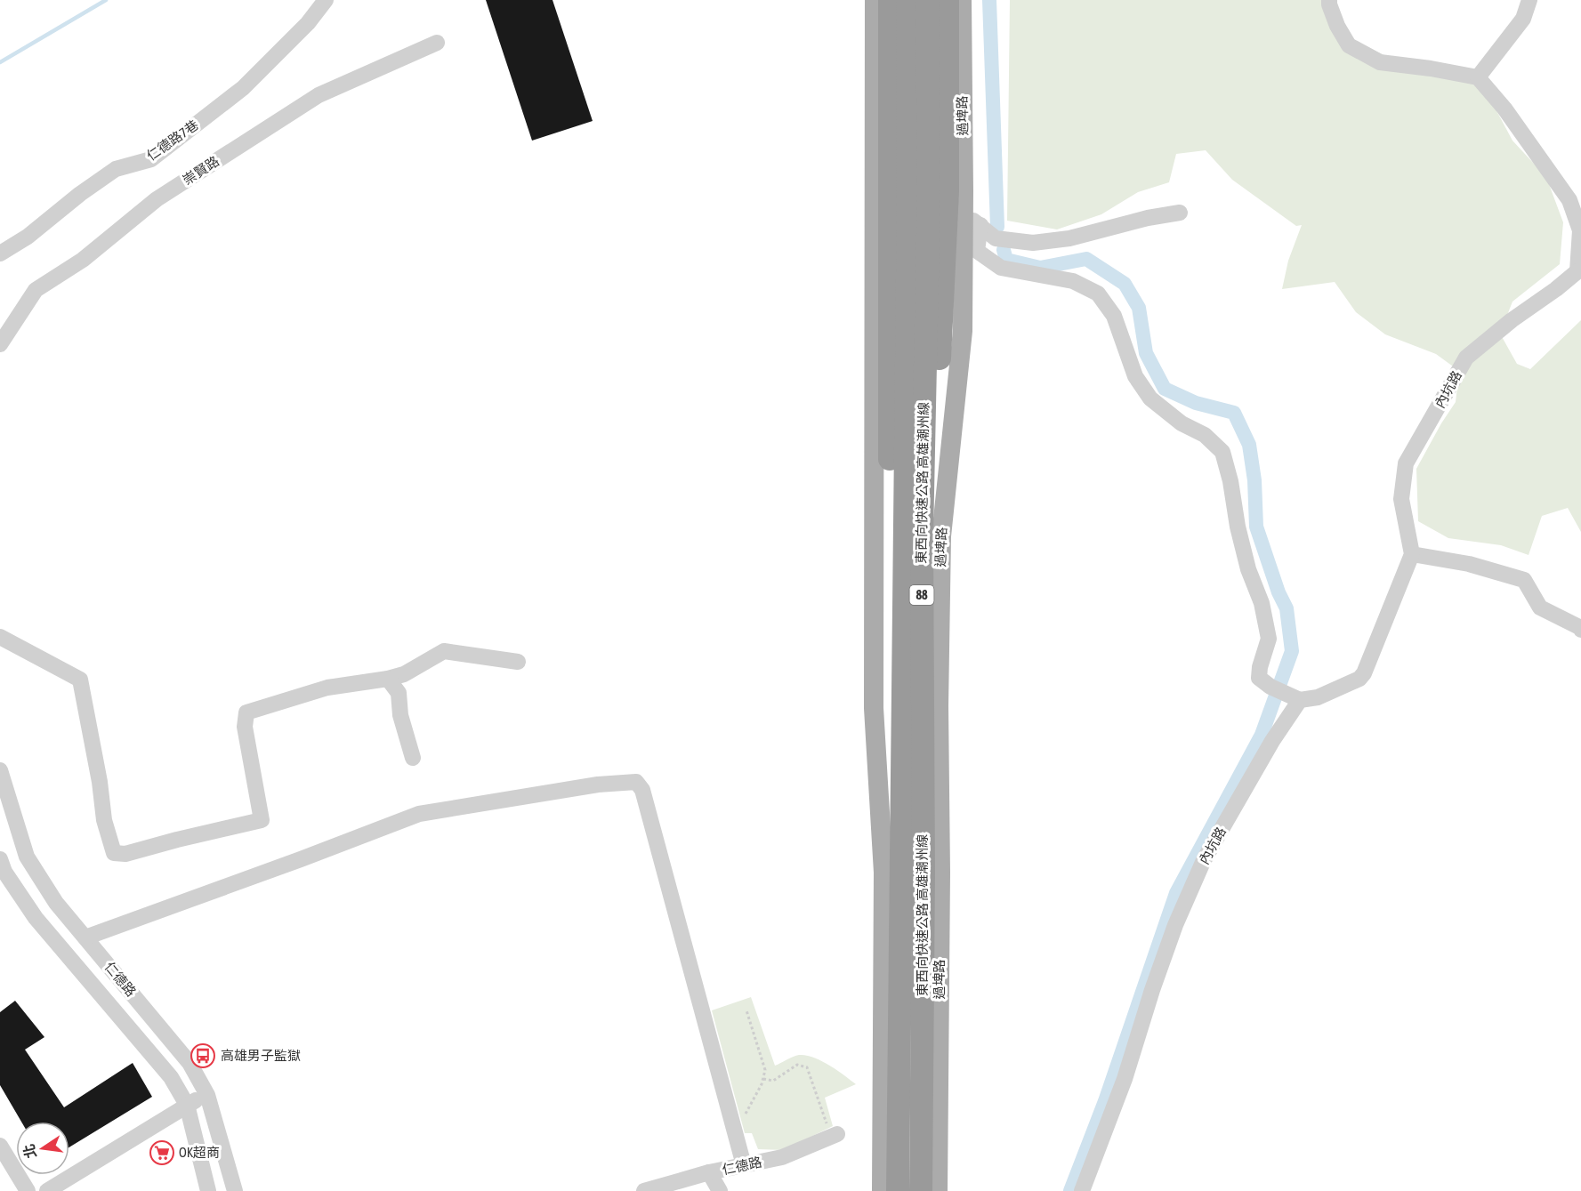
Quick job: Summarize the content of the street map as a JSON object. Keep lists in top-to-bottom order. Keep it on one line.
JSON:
{"streets":{"highway":["東西向快速公路 高雄潮州線","88"],"main road":["過埤路"],"street":["仁德路7巷","崇賢路","內坑路","仁德路"]},"places":{"bus stop":["高雄男子監獄"],"supermarket":["OK超商"]},"north":"left"}
